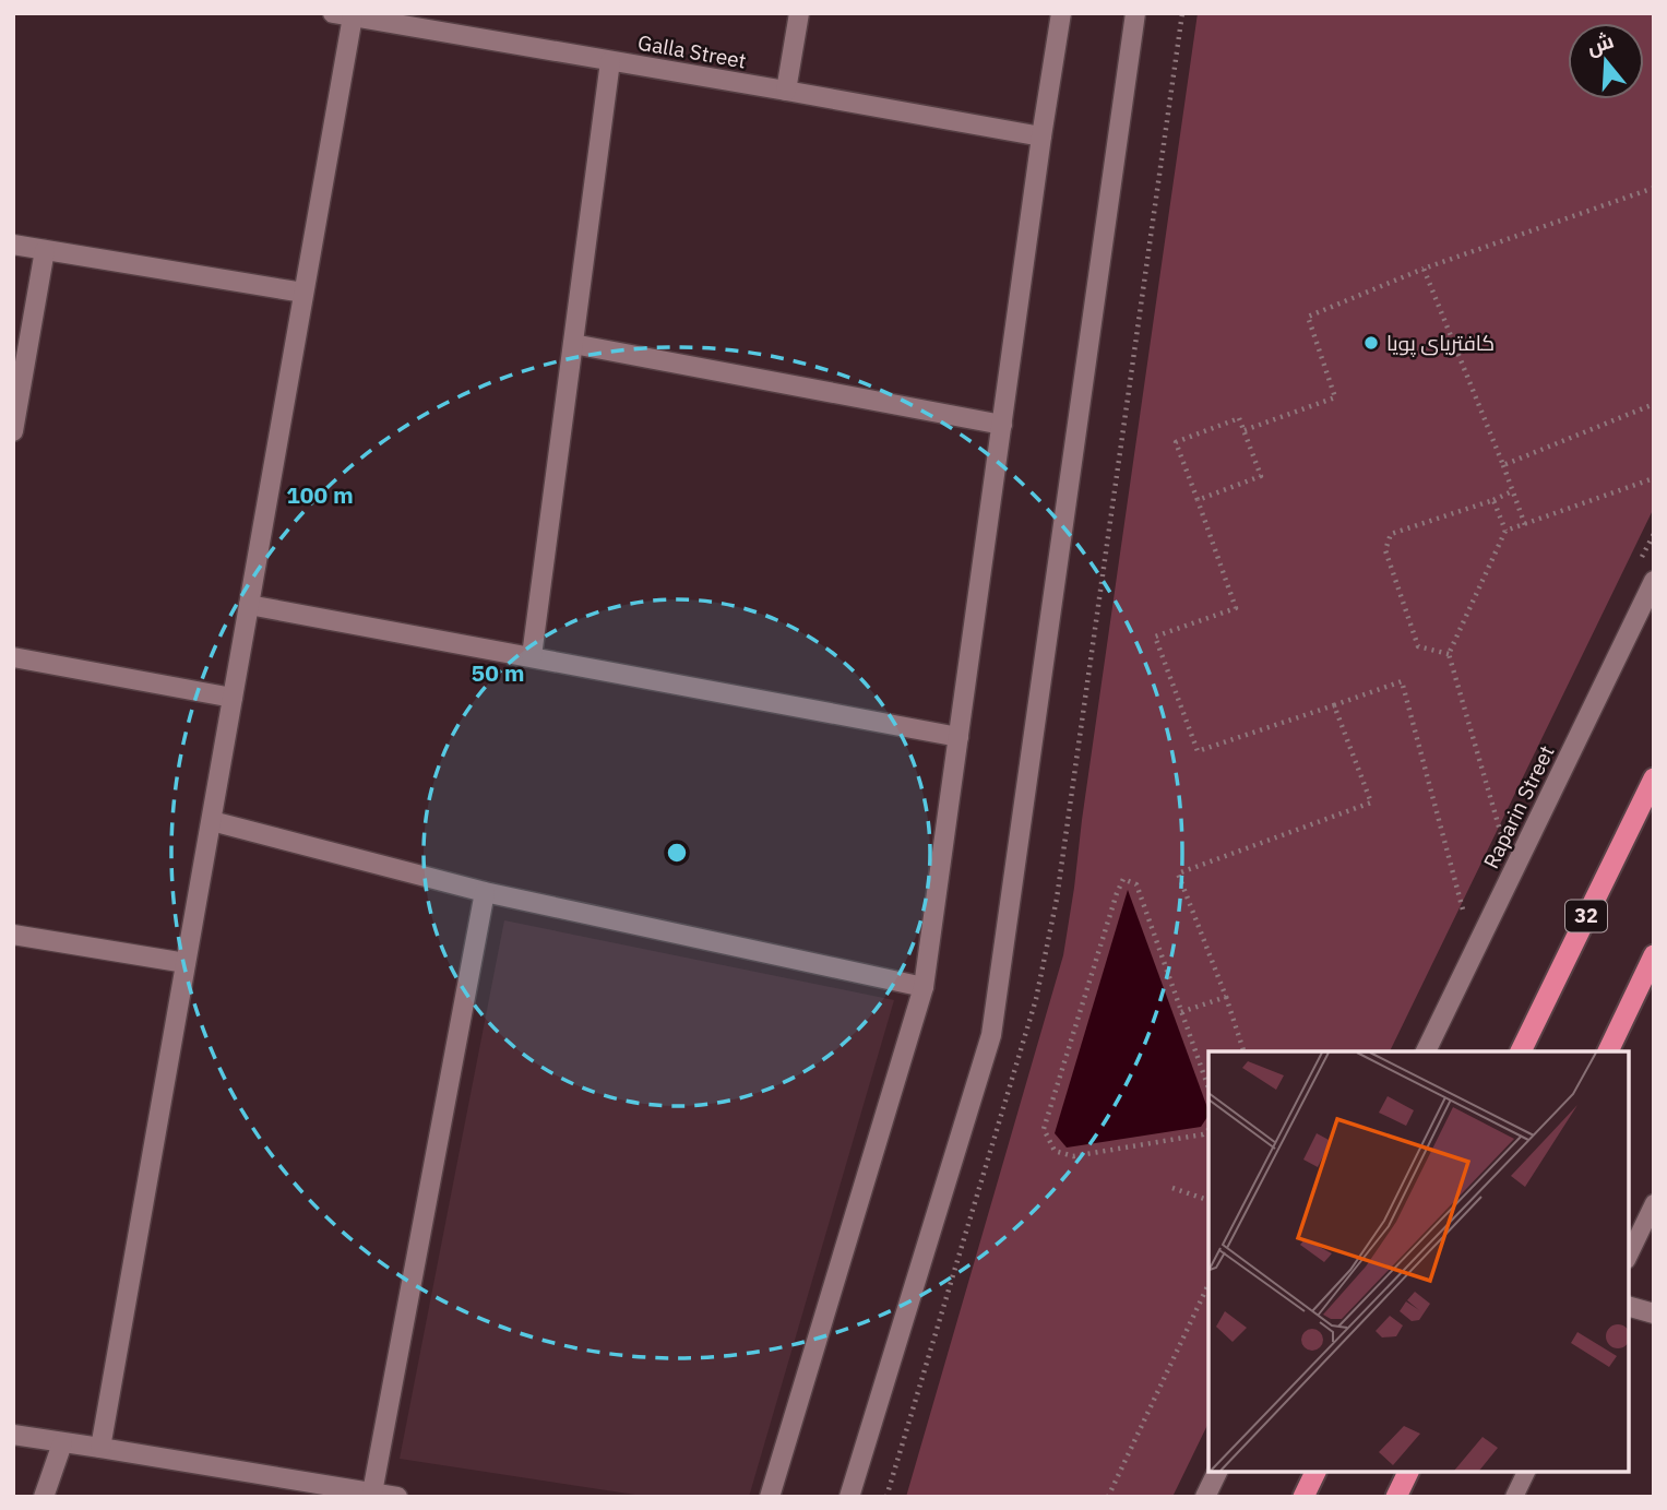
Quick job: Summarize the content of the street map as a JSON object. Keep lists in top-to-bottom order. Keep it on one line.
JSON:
{"streets":{"highway":["32"],"street":["Galla Street","Raparin Street"]},"places":["کافتریای پویا"],"north":"top","rings":["100 m","50 m"]}
